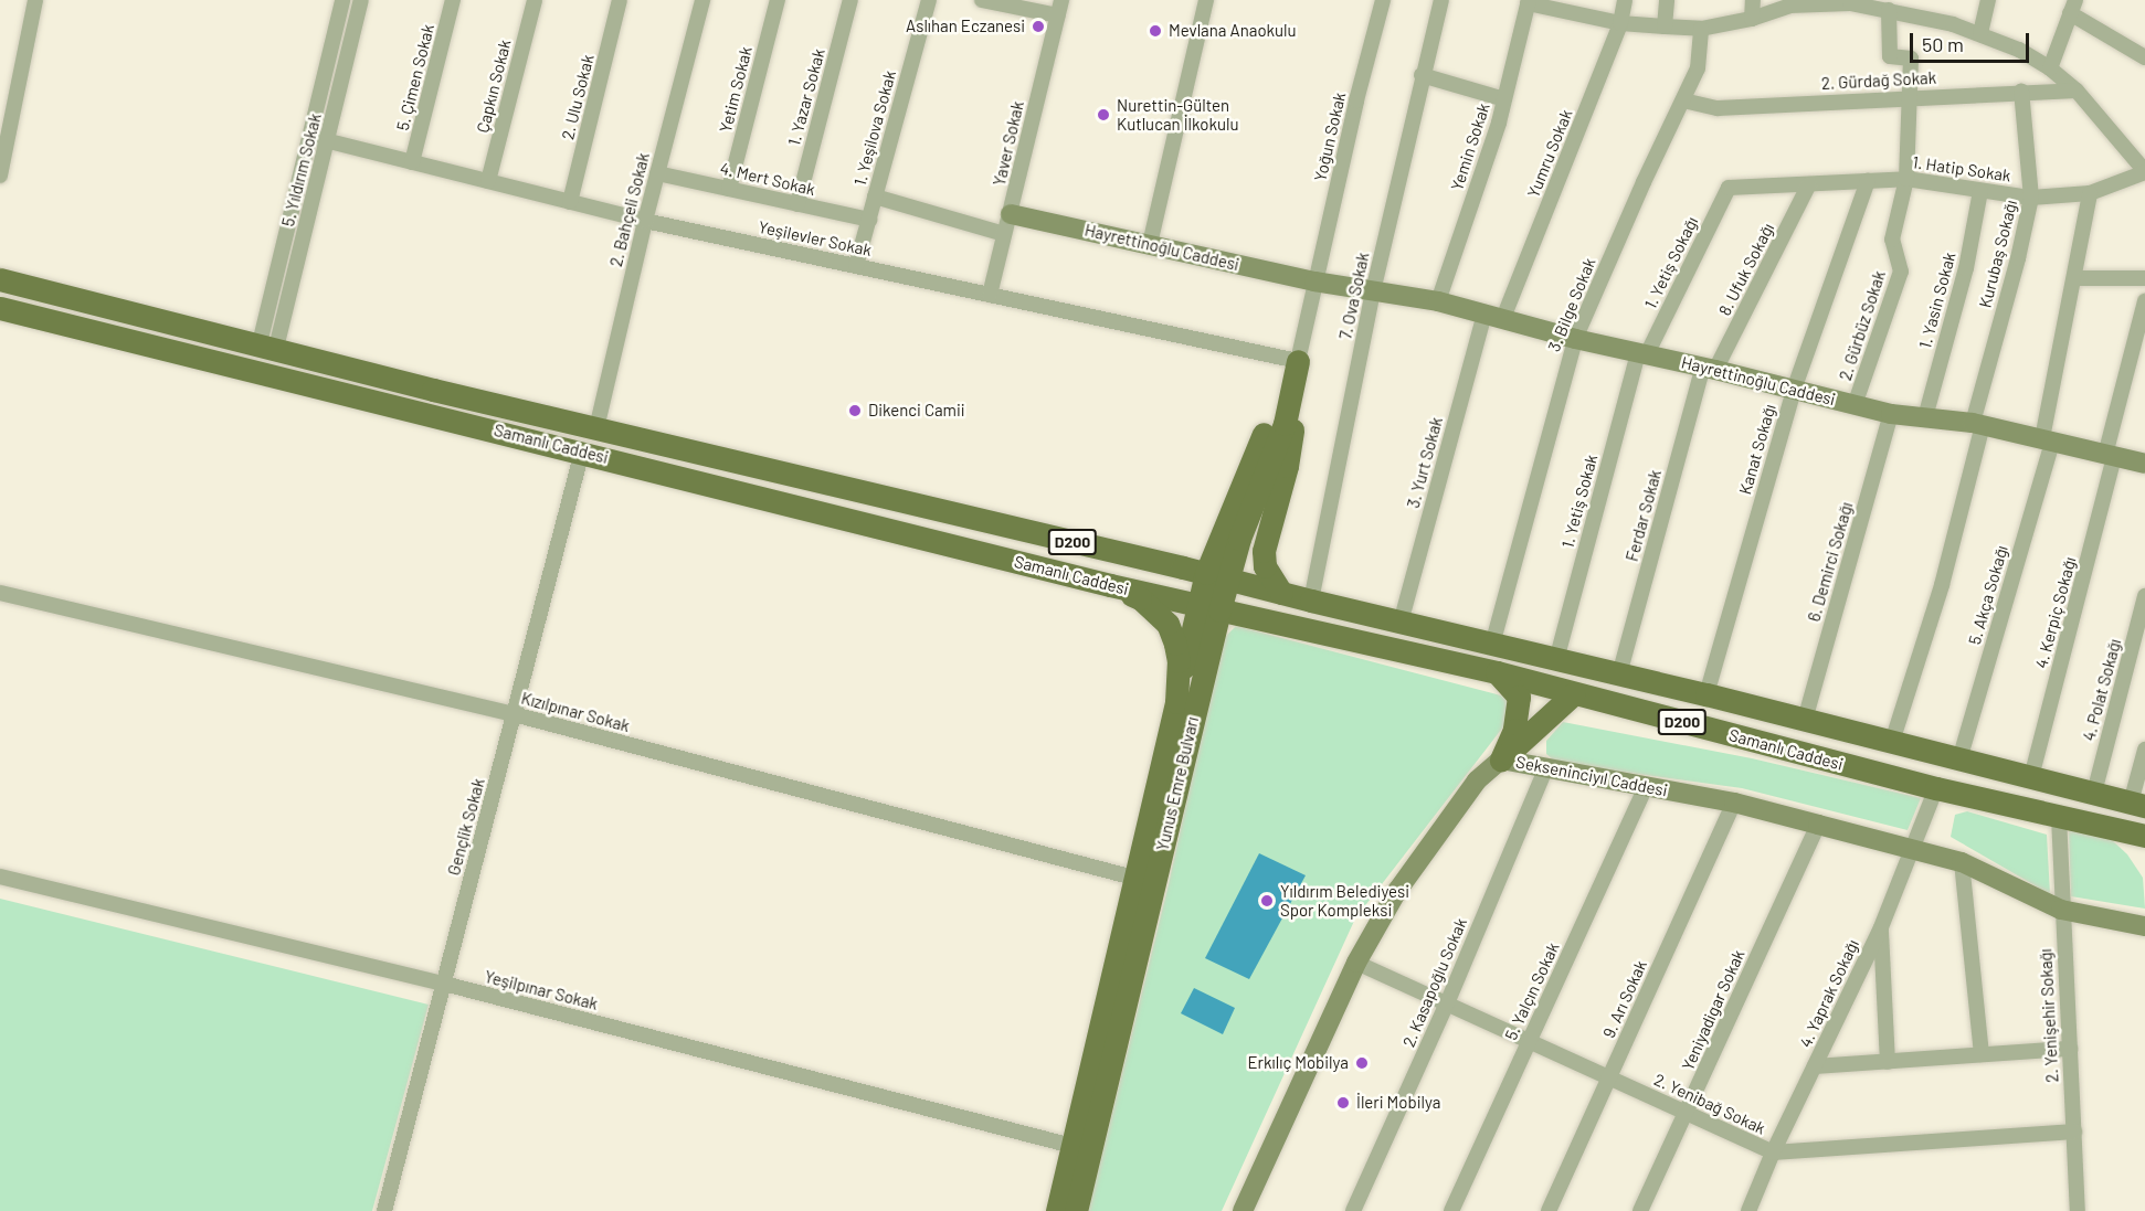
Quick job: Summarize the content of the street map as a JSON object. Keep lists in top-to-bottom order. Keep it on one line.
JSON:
{"streets":{"main road":["Hayrettinoğlu Caddesi","Samanlı Caddesi","D200","Sekseninciyıl Caddesi","Yunus Emre Bulvarı"],"street":["5. Çimen Sokak","2. Gürdağ Sokak","Çapkın Sokak","Yetim Sokak","2. Ulu Sokak","1. Yazar Sokak","1. Yeşilova Sokak","Yoğun Sokak","Yaver Sokak","Yemin Sokak","Yumru Sokak","1. Hatip Sokak","5. Yıldırım Sokak","4. Mert Sokak","2. Bahçeli Sokak","Yeşilevler Sokak","Kurubaş Sokağı","1. Yetiş Sokağı","8. Ufuk Sokağı","7. Ova Sokak","1. Yasin Sokak","3. Bilge Sokak","2. Gürbüz Sokak","Kanat Sokağı","3. Yurt Sokak","1. Yetiş Sokak","Ferdar Sokak","6. Demirci Sokağı","5. Akça Sokağı","4. Kerpiç Sokağı","4. Polat Sokağı","Kızılpınar Sokak","Gençlik Sokak","2. Kasapoğlu Sokak","Yeşilpınar Sokak","5. Yalçın Sokak","4. Yaprak Sokağı","9. Arı Sokak","Yeniyadigar Sokak","2. Yenişehir Sokağı","2. Yenibağ Sokak"]},"crossings":[["5. Çimen Sokak","Yeşilevler Sokak"],["2. Gürdağ Sokak","Kurubaş Sokağı"],["2. Gürdağ Sokak","3. Bilge Sokak"],["2. Gürdağ Sokak","2. Gürbüz Sokak"],["Çapkın Sokak","Yeşilevler Sokak"],["Yetim Sokak","4. Mert Sokak"],["2. Ulu Sokak","Yeşilevler Sokak"],["1. Yazar Sokak","4. Mert Sokak"],["1. Yeşilova Sokak","4. Mert Sokak"],["1. Yeşilova Sokak","Yeşilevler Sokak"],["Yoğun Sokak","Yeşilevler Sokak"],["Yoğun Sokak","Hayrettinoğlu Caddesi"],["Yoğun Sokak","Yunus Emre Bulvarı"],["Yaver Sokak","Yeşilevler Sokak"],["Yaver Sokak","Hayrettinoğlu Caddesi"],["Yemin Sokak","Hayrettinoğlu Caddesi"],["Yumru Sokak","Hayrettinoğlu Caddesi"],["Yumru Sokak","3. Yurt Sokak"],["1. Hatip Sokak","Kurubaş Sokağı"],["1. Hatip Sokak","1. Yetiş Sokağı"],["1. Hatip Sokak","8. Ufuk Sokağı"],["1. Hatip Sokak","1. Yasin Sokak"],["1. Hatip Sokak","2. Gürbüz Sokak"],["1. Hatip Sokak","Kanat Sokağı"],["1. Hatip Sokak","5. Akça Sokağı"],["5. Yıldırım Sokak","Yeşilevler Sokak"],["5. Yıldırım Sokak","Samanlı Caddesi"],["4. Mert Sokak","2. Bahçeli Sokak"],["2. Bahçeli Sokak","Yeşilevler Sokak"],["2. Bahçeli Sokak","Samanlı Caddesi"],["Yeşilevler Sokak","Yunus Emre Bulvarı"],["Hayrettinoğlu Caddesi","Kurubaş Sokağı"],["Hayrettinoğlu Caddesi","1. Yetiş Sokağı"],["Hayrettinoğlu Caddesi","8. Ufuk Sokağı"],["Hayrettinoğlu Caddesi","7. Ova Sokak"],["Hayrettinoğlu Caddesi","1. Yasin Sokak"],["Hayrettinoğlu Caddesi","3. Bilge Sokak"],["Hayrettinoğlu Caddesi","2. Gürbüz Sokak"],["Hayrettinoğlu Caddesi","Kanat Sokağı"],["Hayrettinoğlu Caddesi","3. Yurt Sokak"],["Hayrettinoğlu Caddesi","1. Yetiş Sokak"],["Hayrettinoğlu Caddesi","Ferdar Sokak"],["Hayrettinoğlu Caddesi","6. Demirci Sokağı"],["Hayrettinoğlu Caddesi","5. Akça Sokağı"],["Hayrettinoğlu Caddesi","4. Kerpiç Sokağı"],["Kurubaş Sokağı","Samanlı Caddesi"],["1. Yetiş Sokağı","1. Yetiş Sokak"],["8. Ufuk Sokağı","Ferdar Sokak"],["7. Ova Sokak","Samanlı Caddesi"],["3. Bilge Sokak","Samanlı Caddesi"],["Samanlı Caddesi","Kanat Sokağı"],["Samanlı Caddesi","3. Yurt Sokak"],["Samanlı Caddesi","1. Yetiş Sokak"],["Samanlı Caddesi","Ferdar Sokak"],["Samanlı Caddesi","6. Demirci Sokağı"],["Samanlı Caddesi","5. Akça Sokağı"],["Samanlı Caddesi","4. Kerpiç Sokağı"],["Samanlı Caddesi","4. Polat Sokağı"],["Samanlı Caddesi","Yunus Emre Bulvarı"],["Samanlı Caddesi","Gençlik Sokak"],["Samanlı Caddesi","4. Yaprak Sokağı"],["Samanlı Caddesi","2. Yenişehir Sokağı"],["Kızılpınar Sokak","Yunus Emre Bulvarı"],["Kızılpınar Sokak","Gençlik Sokak"],["Sekseninciyıl Caddesi","2. Kasapoğlu Sokak"],["Sekseninciyıl Caddesi","5. Yalçın Sokak"],["Sekseninciyıl Caddesi","4. Yaprak Sokağı"],["Sekseninciyıl Caddesi","9. Arı Sokak"],["Sekseninciyıl Caddesi","Yeniyadigar Sokak"],["Sekseninciyıl Caddesi","2. Yenişehir Sokağı"],["Sekseninciyıl Caddesi","2. Yenibağ Sokak"],["Yunus Emre Bulvarı","Yeşilpınar Sokak"],["Gençlik Sokak","Yeşilpınar Sokak"],["2. Kasapoğlu Sokak","2. Yenibağ Sokak"],["5. Yalçın Sokak","2. Yenibağ Sokak"],["4. Yaprak Sokağı","2. Yenibağ Sokak"],["9. Arı Sokak","2. Yenibağ Sokak"],["Yeniyadigar Sokak","2. Yenibağ Sokak"],["2. Yenişehir Sokağı","2. Yenibağ Sokak"]],"places":["Aslıhan Eczanesi","Mevlana Anaokulu","Nurettin-Gülten Kutlucan İlkokulu","Dikenci Camii","Yıldırım Belediyesi Spor Kompleksi","Erkılıç Mobilya","İleri Mobilya"],"scale_bar":"50 m"}
